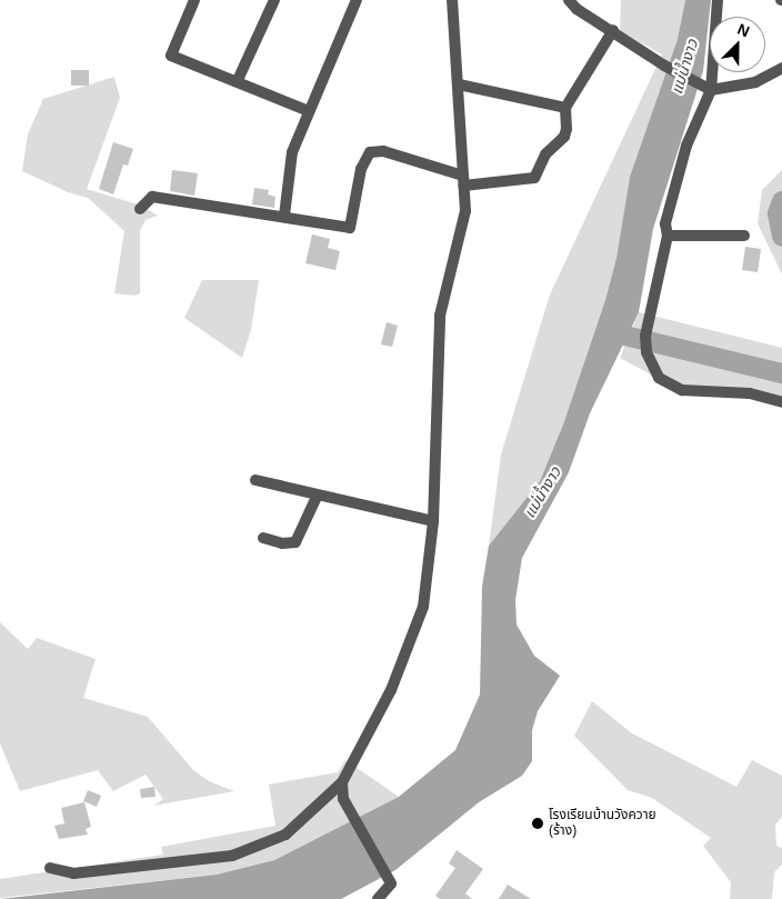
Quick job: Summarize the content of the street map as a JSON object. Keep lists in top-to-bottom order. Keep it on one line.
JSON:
{"water":["แม่น้ำงาว"],"places":["โรงเรียนบ้านวังควาย (ร้าง)"],"north":"top right"}
